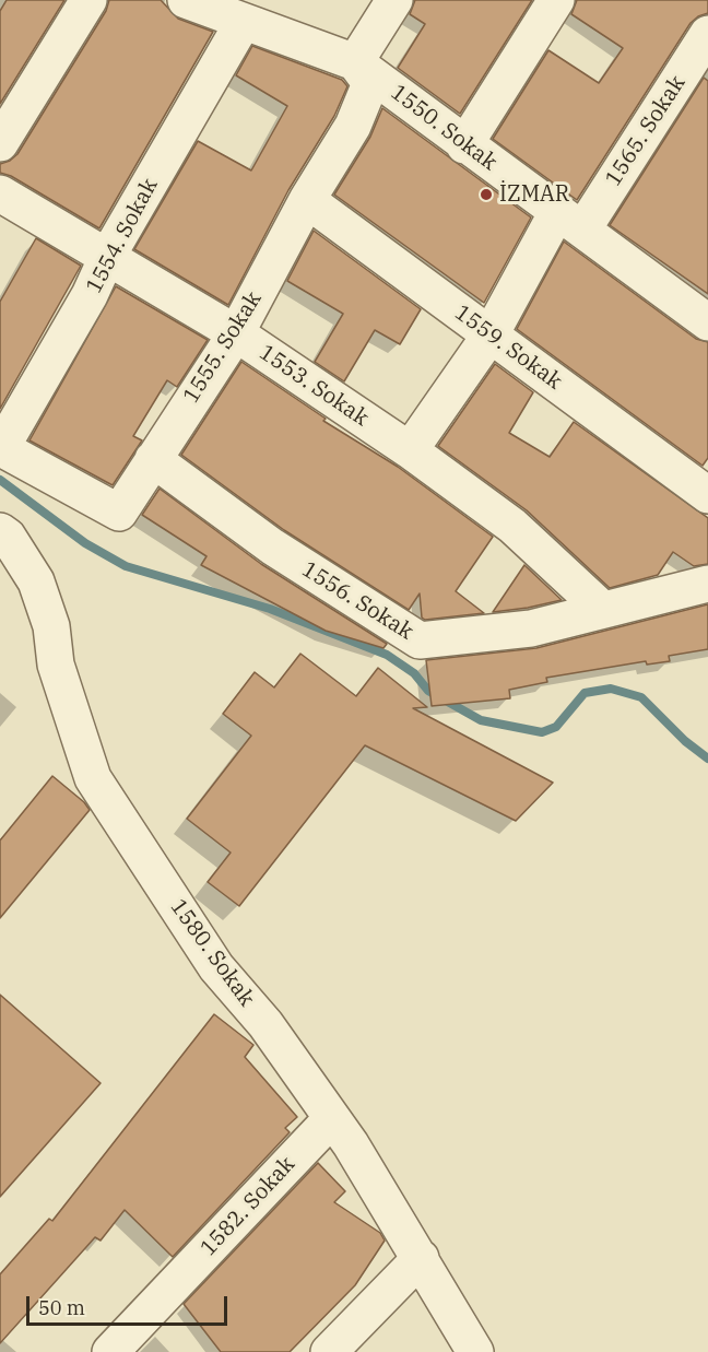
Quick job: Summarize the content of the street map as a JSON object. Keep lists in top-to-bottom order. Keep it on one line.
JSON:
{"streets":{"street":["1550. Sokak","1565. Sokak","1554. Sokak","1555. Sokak","1559. Sokak","1553. Sokak","1556. Sokak","1580. Sokak","1582. Sokak"]},"crossings":[["1550. Sokak","1565. Sokak"],["1550. Sokak","1554. Sokak"],["1550. Sokak","1555. Sokak"],["1565. Sokak","1559. Sokak"],["1565. Sokak","1553. Sokak"],["1554. Sokak","1555. Sokak"],["1554. Sokak","1553. Sokak"],["1555. Sokak","1559. Sokak"],["1555. Sokak","1553. Sokak"],["1555. Sokak","1556. Sokak"],["1553. Sokak","1556. Sokak"],["1580. Sokak","1582. Sokak"]],"places":["İZMAR"],"scale_bar":"50 m"}
